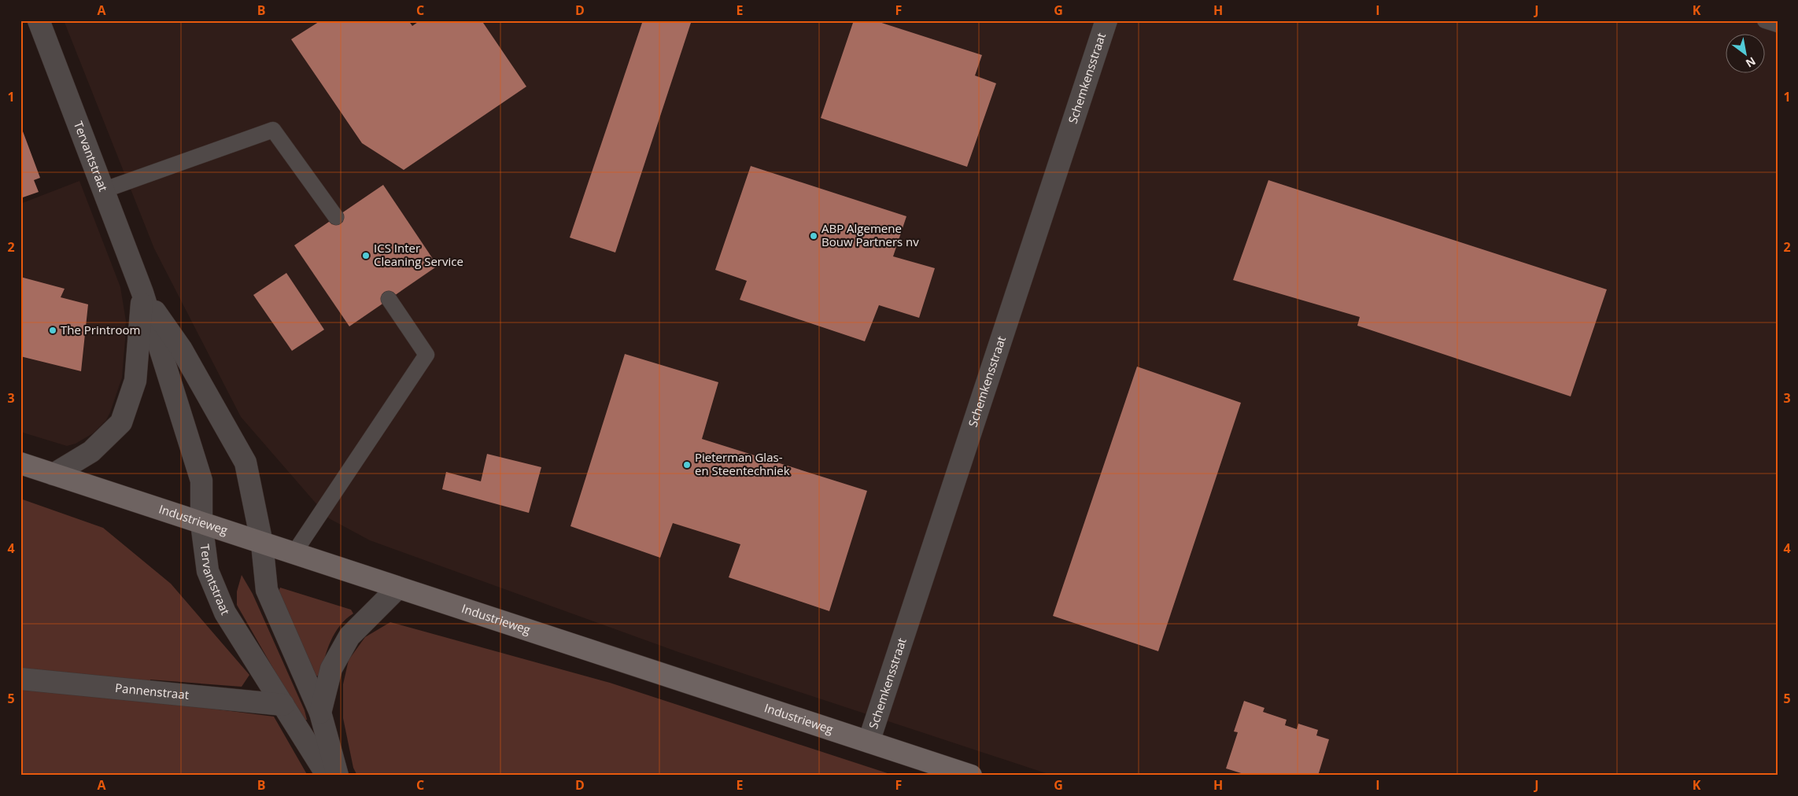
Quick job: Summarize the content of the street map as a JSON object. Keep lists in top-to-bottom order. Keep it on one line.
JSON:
{"streets":{"main road":["Industrieweg"],"street":["Schemkensstraat","Tervantstraat","Pannenstraat"]},"crossings":[["Schemkensstraat","Industrieweg"],["Tervantstraat","Industrieweg"],["Tervantstraat","Pannenstraat"]],"places":["ABP Algemene Bouw Partners nv","ICS Inter Cleaning Service","The Printroom","Pieterman Glas- en Steentechniek"],"north":"bottom right","grid":{"columns":["A","B","C","D","E","F","G","H","I","J","K"],"rows":["1","2","3","4","5"]}}
